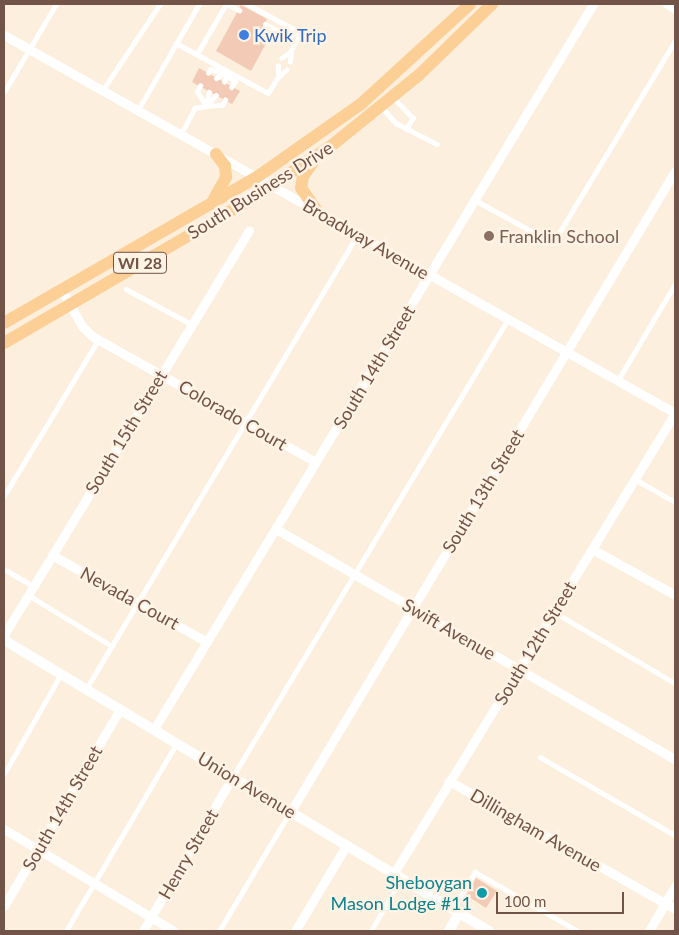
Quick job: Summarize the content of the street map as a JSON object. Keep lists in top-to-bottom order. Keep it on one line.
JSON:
{"streets":{"main road":["South Business Drive","WI 28"],"street":["Broadway Avenue","South 14th Street","Colorado Court","South 15th Street","South 13th Street","Nevada Court","Swift Avenue","South 12th Street","Union Avenue","Dillingham Avenue","Henry Street"]},"crossings":[["South Business Drive","Broadway Avenue"],["South Business Drive","Colorado Court"],["Broadway Avenue","South 14th Street"],["Broadway Avenue","South 13th Street"],["Broadway Avenue","South 12th Street"],["South 14th Street","Colorado Court"],["South 14th Street","Nevada Court"],["South 14th Street","Swift Avenue"],["South 14th Street","Union Avenue"],["Colorado Court","South 15th Street"],["South 15th Street","Nevada Court"],["South 13th Street","Swift Avenue"],["South 13th Street","Union Avenue"],["Swift Avenue","South 12th Street"],["South 12th Street","Union Avenue"],["South 12th Street","Dillingham Avenue"],["Union Avenue","Henry Street"]],"places":["Kwik Trip","Franklin School","Sheboygan Mason Lodge #11"],"scale_bar":"100 m"}
